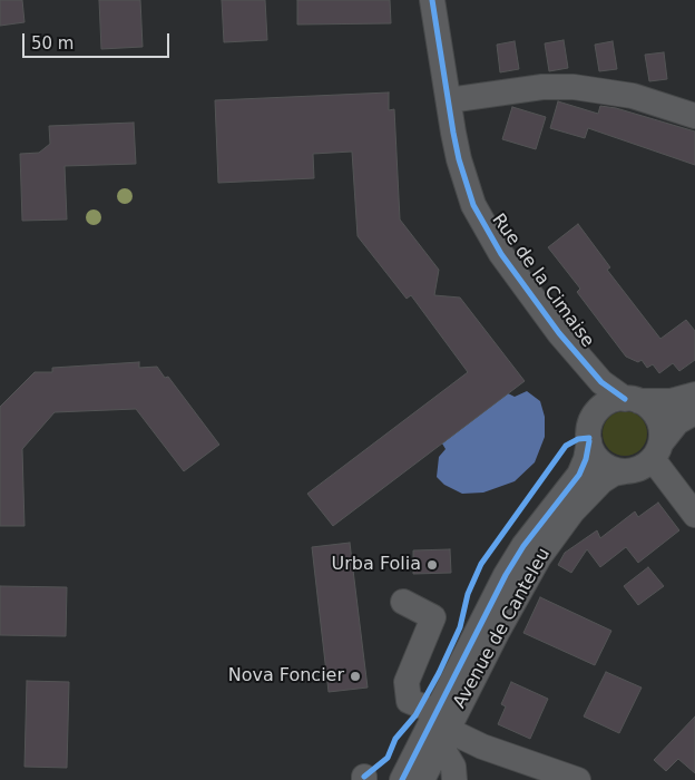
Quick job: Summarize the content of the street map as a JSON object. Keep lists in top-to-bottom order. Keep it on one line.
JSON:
{"streets":{"street":["Rue de la Cimaise","Avenue de Canteleu"]},"crossings":[["Rue de la Cimaise","Avenue de Canteleu"]],"places":["Urba Folia","Nova Foncier"],"scale_bar":"50 m"}
